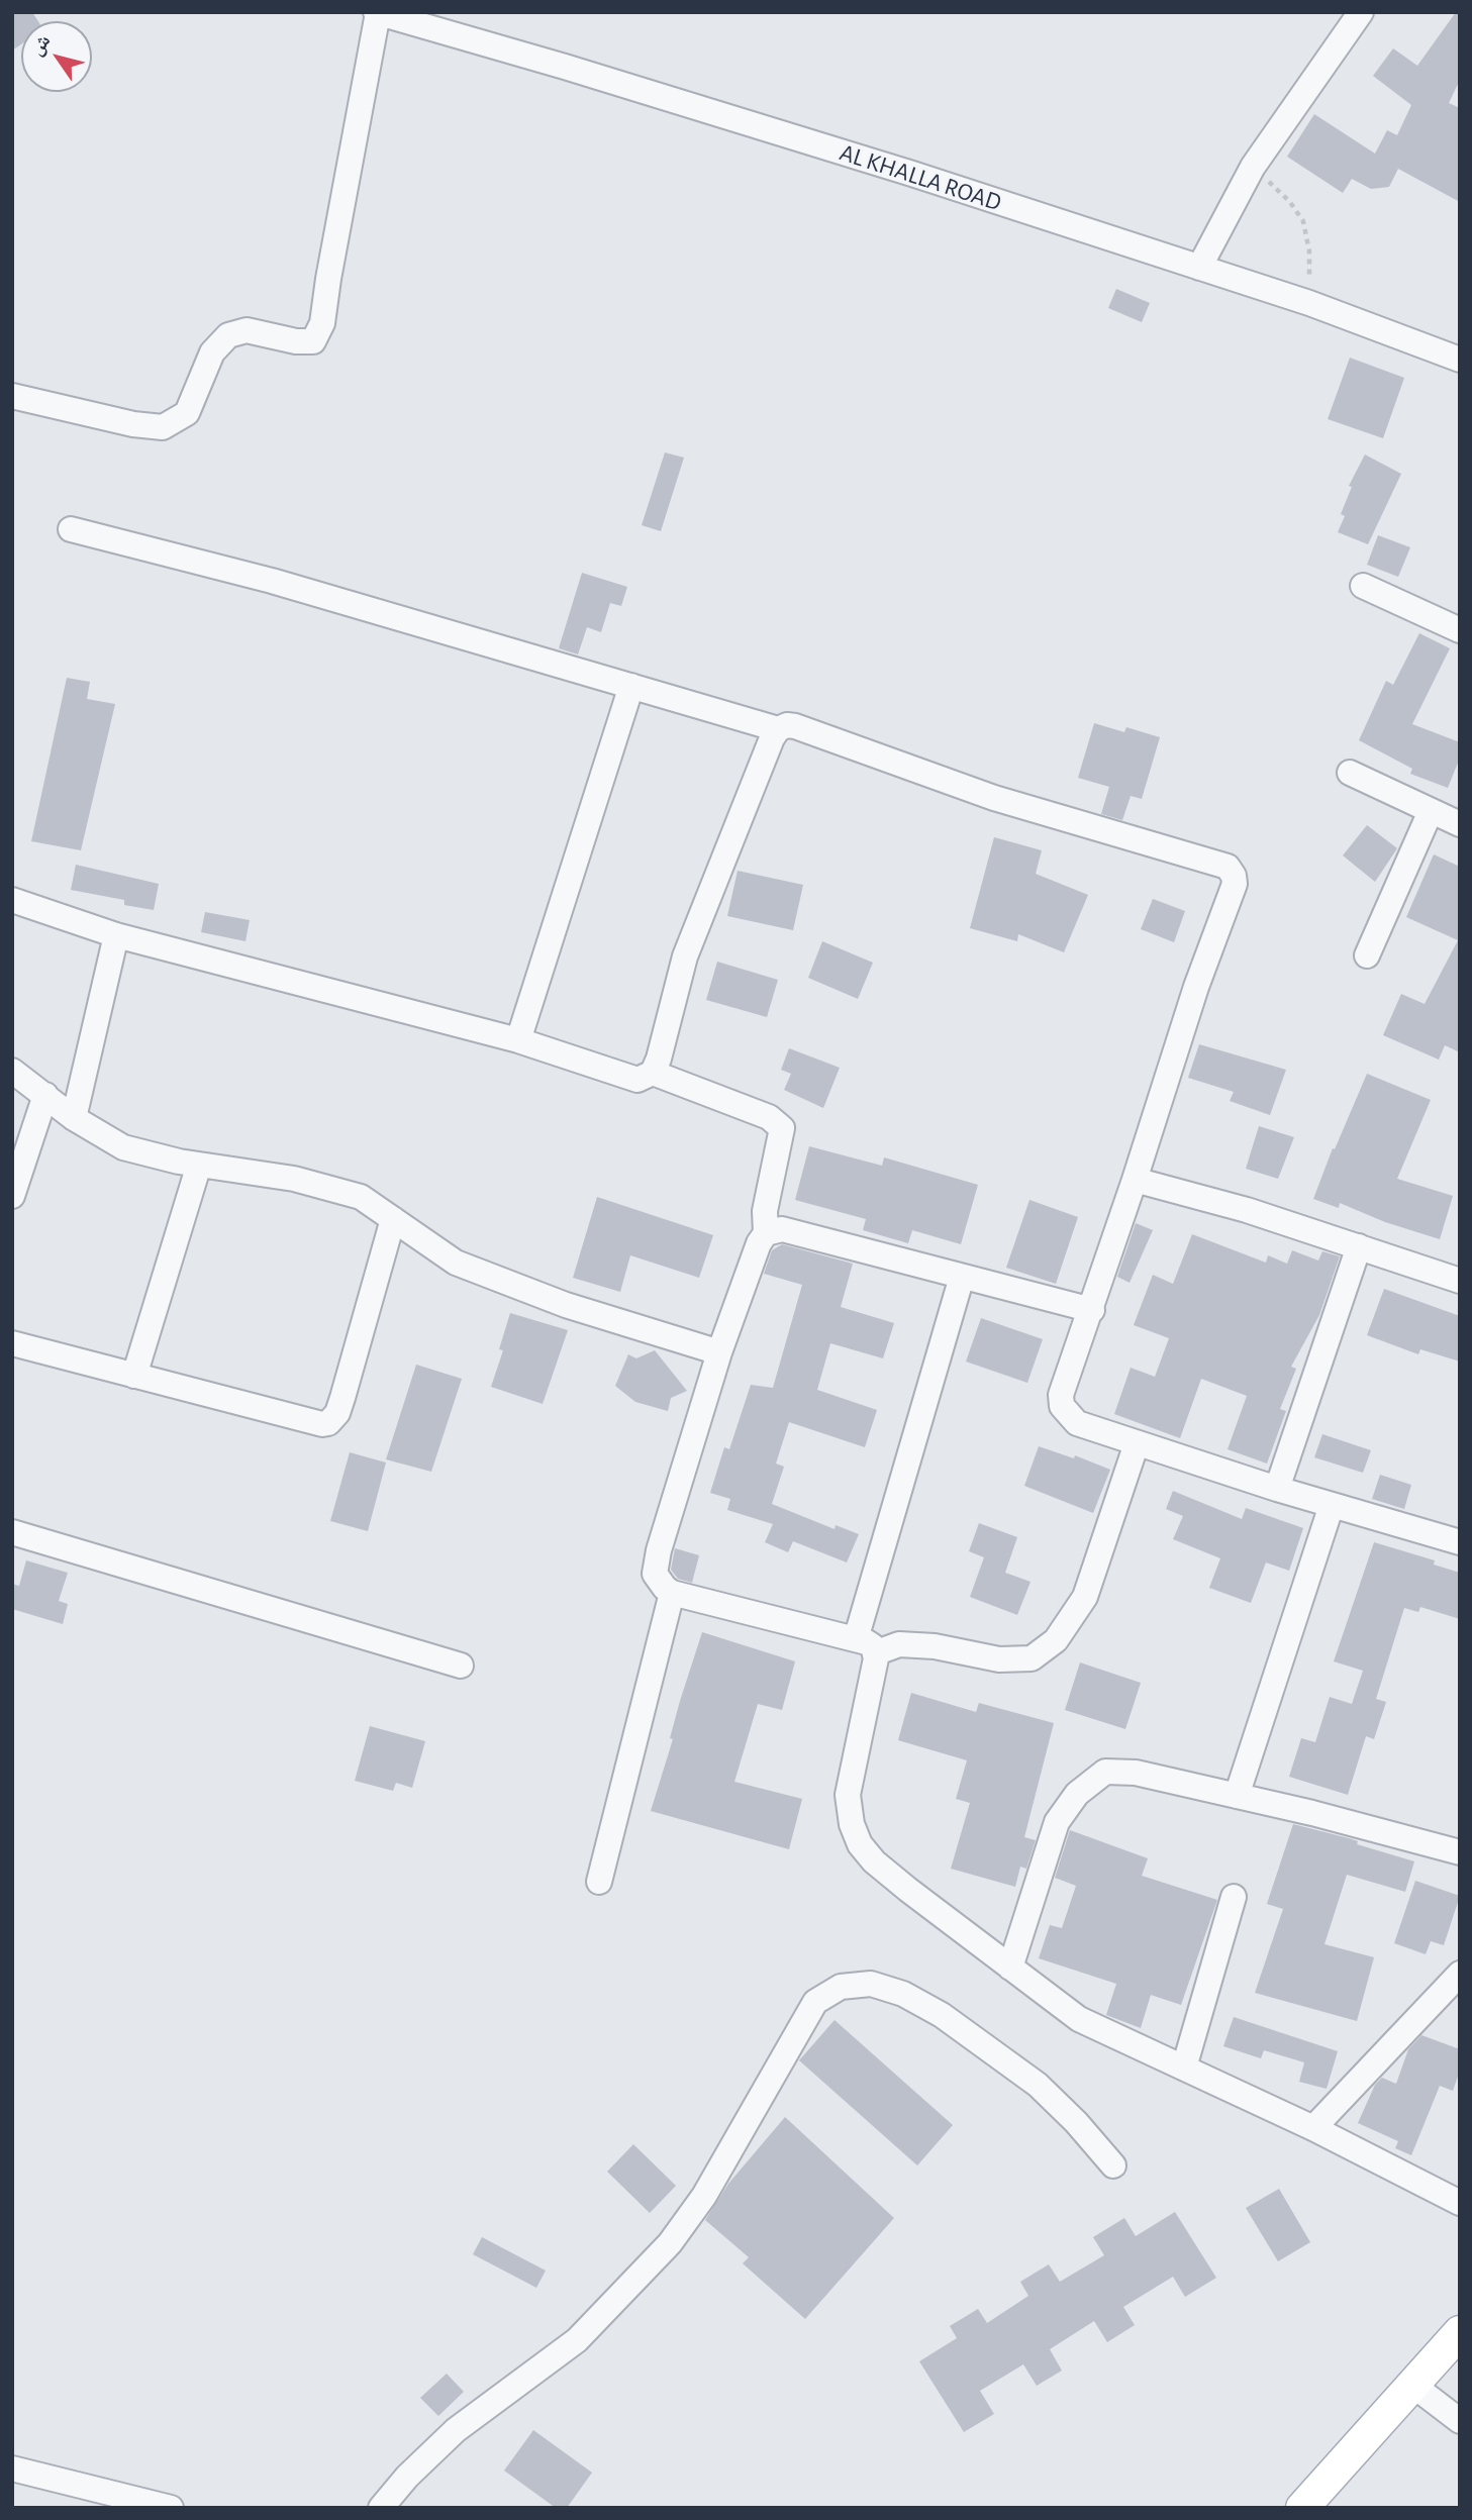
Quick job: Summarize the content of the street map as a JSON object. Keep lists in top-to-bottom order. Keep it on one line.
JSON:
{"streets":{"street":["AL KHALLA ROAD"]},"north":"top left"}
